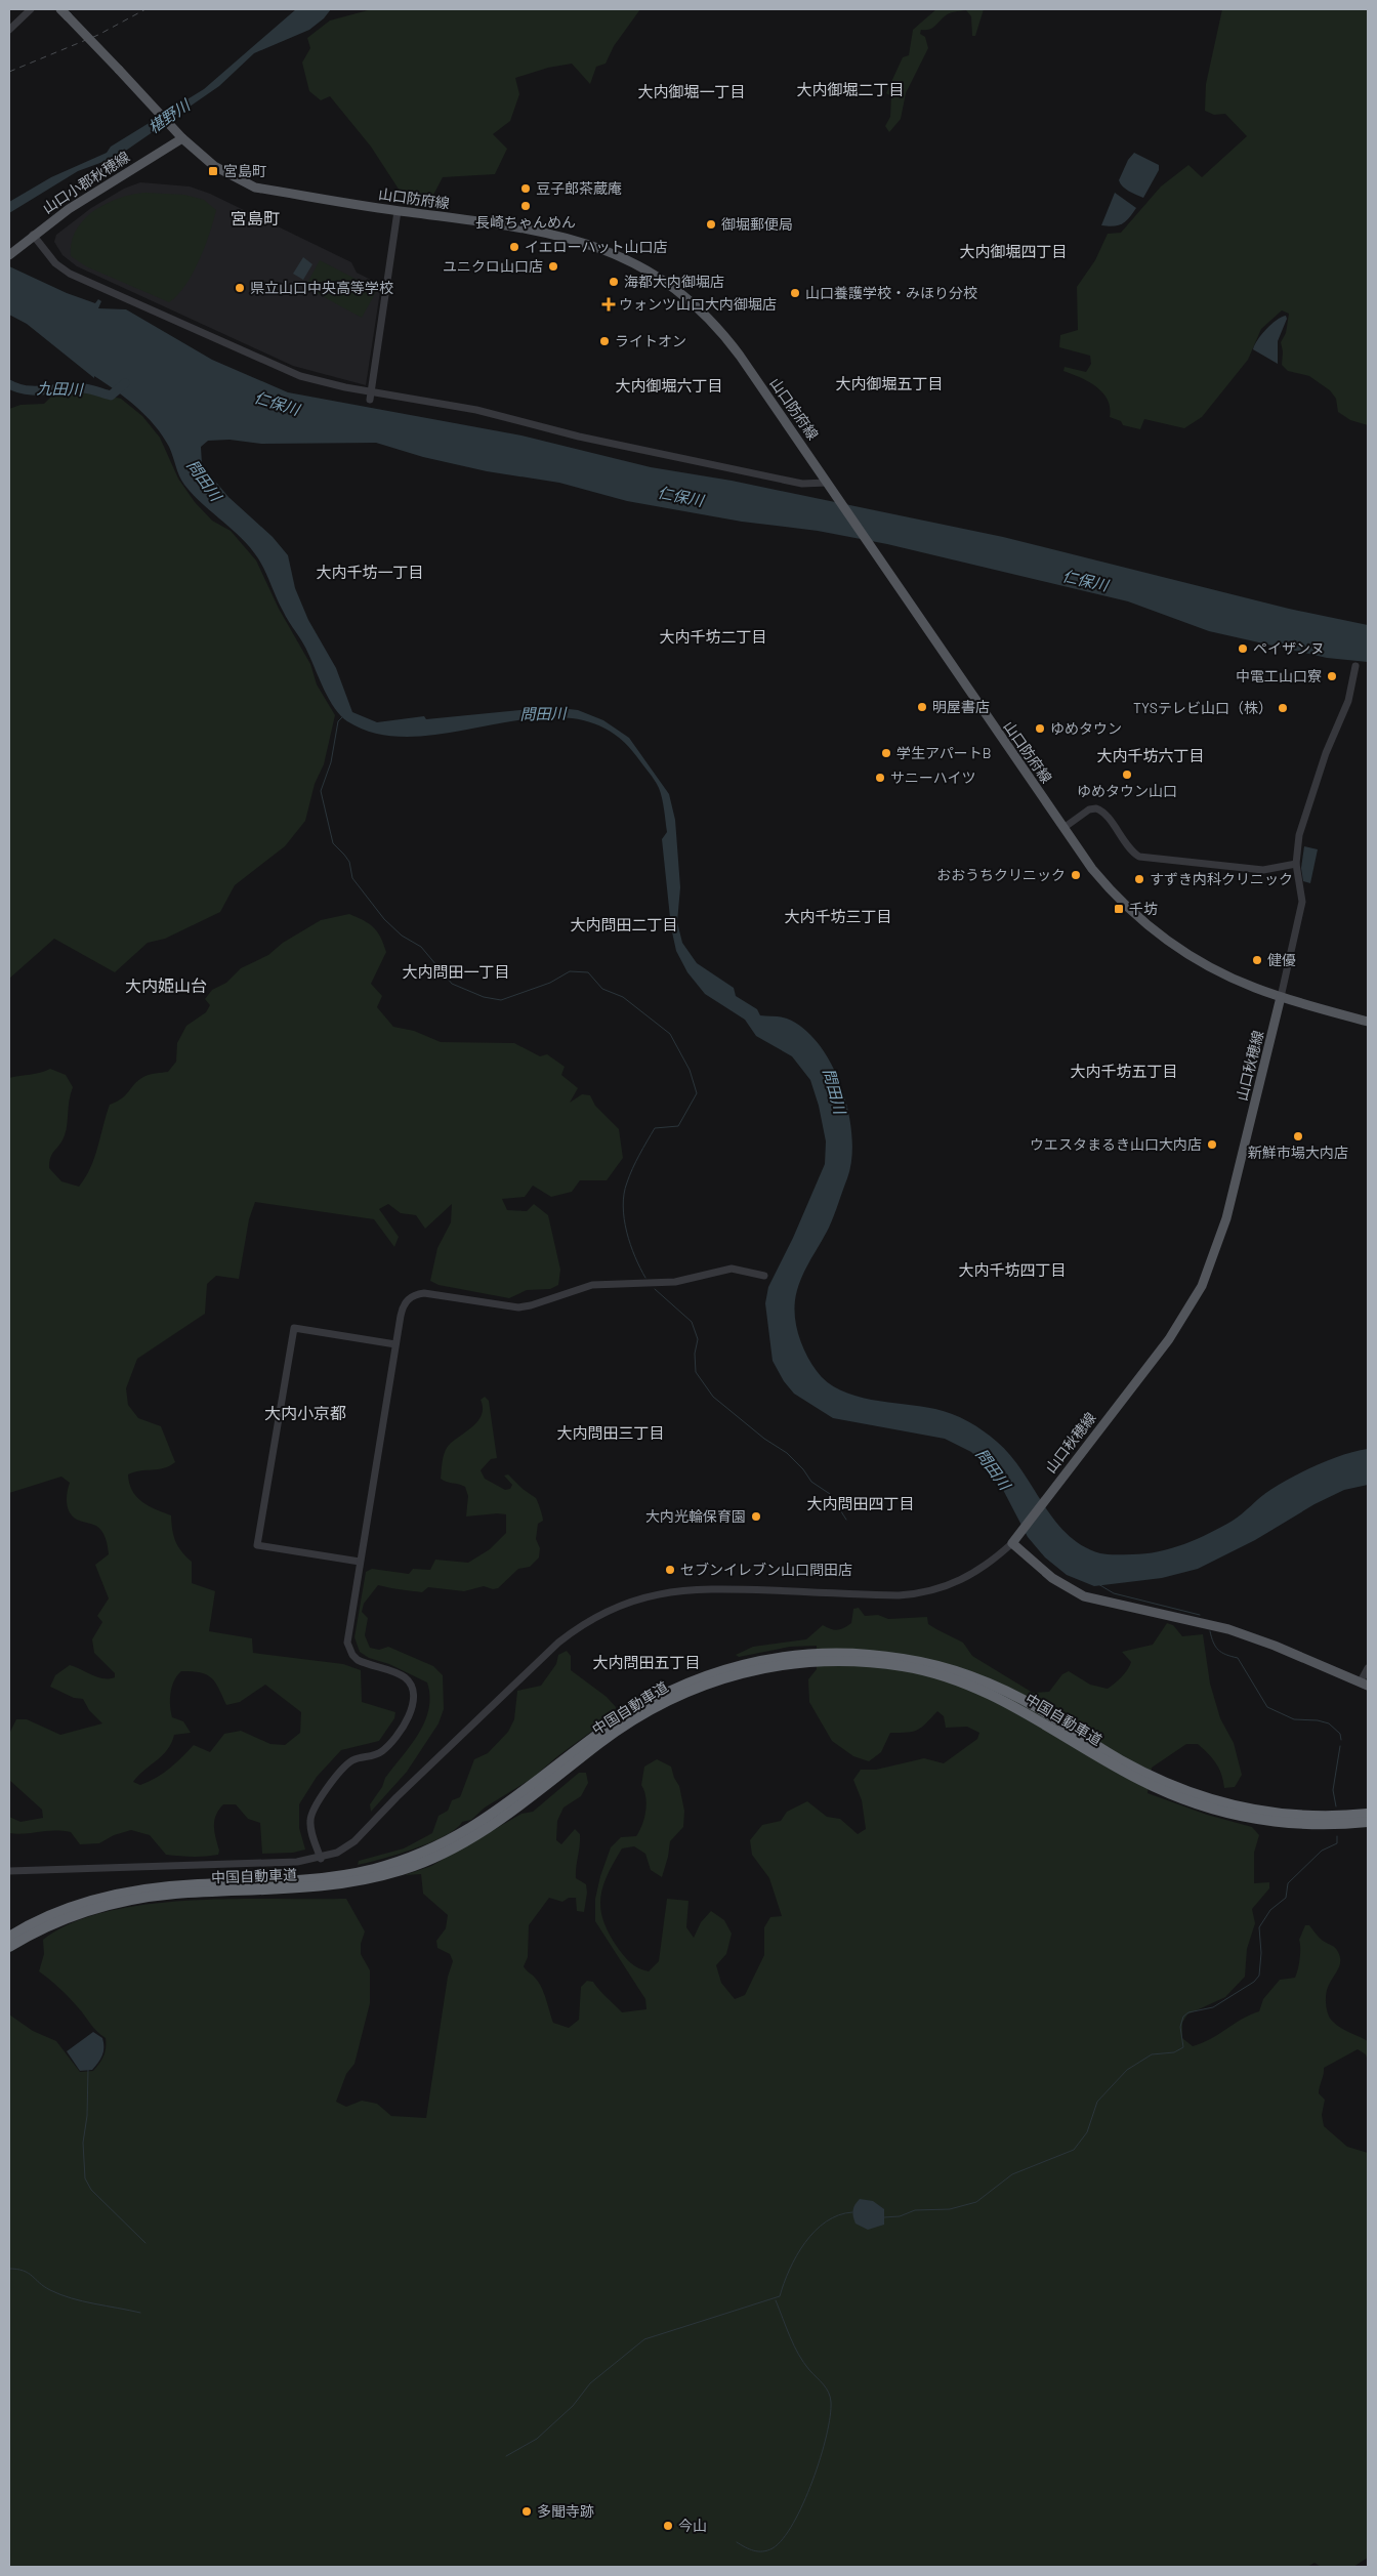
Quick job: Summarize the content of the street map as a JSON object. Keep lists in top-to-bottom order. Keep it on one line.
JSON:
{"streets":{"highway":["中国自動車道"],"main road":["山口小郡秋穂線","山口防府線","山口秋穂線"]},"crossings":[["山口小郡秋穂線","山口防府線"],["山口防府線","山口秋穂線"]],"districts":["大内御堀二丁目","大内御堀一丁目","宮島町","大内御堀四丁目","大内御堀五丁目","大内御堀六丁目","大内千坊一丁目","大内千坊二丁目","大内千坊六丁目","大内千坊三丁目","大内問田二丁目","大内問田一丁目","大内姫山台","大内千坊五丁目","大内千坊四丁目","大内小京都","大内問田三丁目","大内問田四丁目","大内問田五丁目"],"water":["椹野川","九田川","仁保川","問田川"],"places":{"transit":["宮島町","千坊"],"other":["豆子郎茶蔵庵","長崎ちゃんめん","御堀郵便局","イエローハット山口店","ユニクロ山口店","海都大内御堀店","県立山口中央高等学校","山口養護学校・みほり分校","ライトオン","ペイザンヌ","中電工山口寮","明屋書店","TYSテレビ山口（株）","ゆめタウン","学生アパートB","ゆめタウン山口","サニーハイツ","おおうちクリニック","すずき内科クリニック","健優","新鮮市場大内店","ウエスタまるき山口大内店","大内光輪保育園","セブンイレブン山口問田店","多聞寺跡","今山"],"health":["ウォンツ山口大内御堀店"]}}
